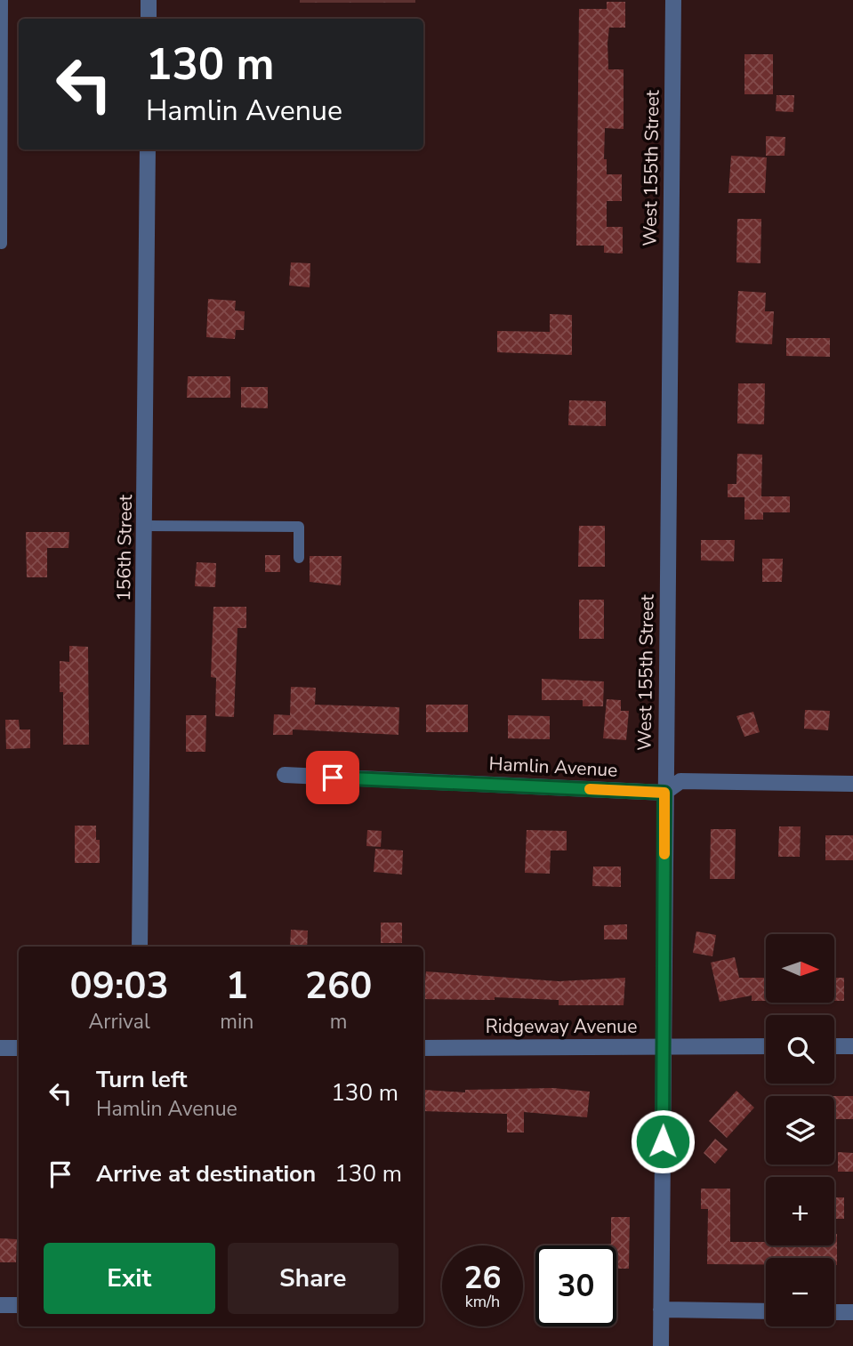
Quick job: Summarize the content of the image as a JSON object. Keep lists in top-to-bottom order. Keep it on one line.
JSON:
{"streets":{"street":["West 155th Street","156th Street","Hamlin Avenue","Ridgeway Avenue"]},"crossings":[["West 155th Street","Hamlin Avenue"],["West 155th Street","Ridgeway Avenue"]],"north":"right","page":{"turn":["130 m","Hamlin Avenue"],"map_buttons":["+","−"],"eta":["09:03","Arrival","1","min","260","m"],"list":[{"name":"Turn left","note":"Hamlin Avenue","value":"130 m"},{"name":"Arrive at destination","value":"130 m"}],"buttons":["Exit","Share"],"speed":"26 km/h","limit":"30"}}
